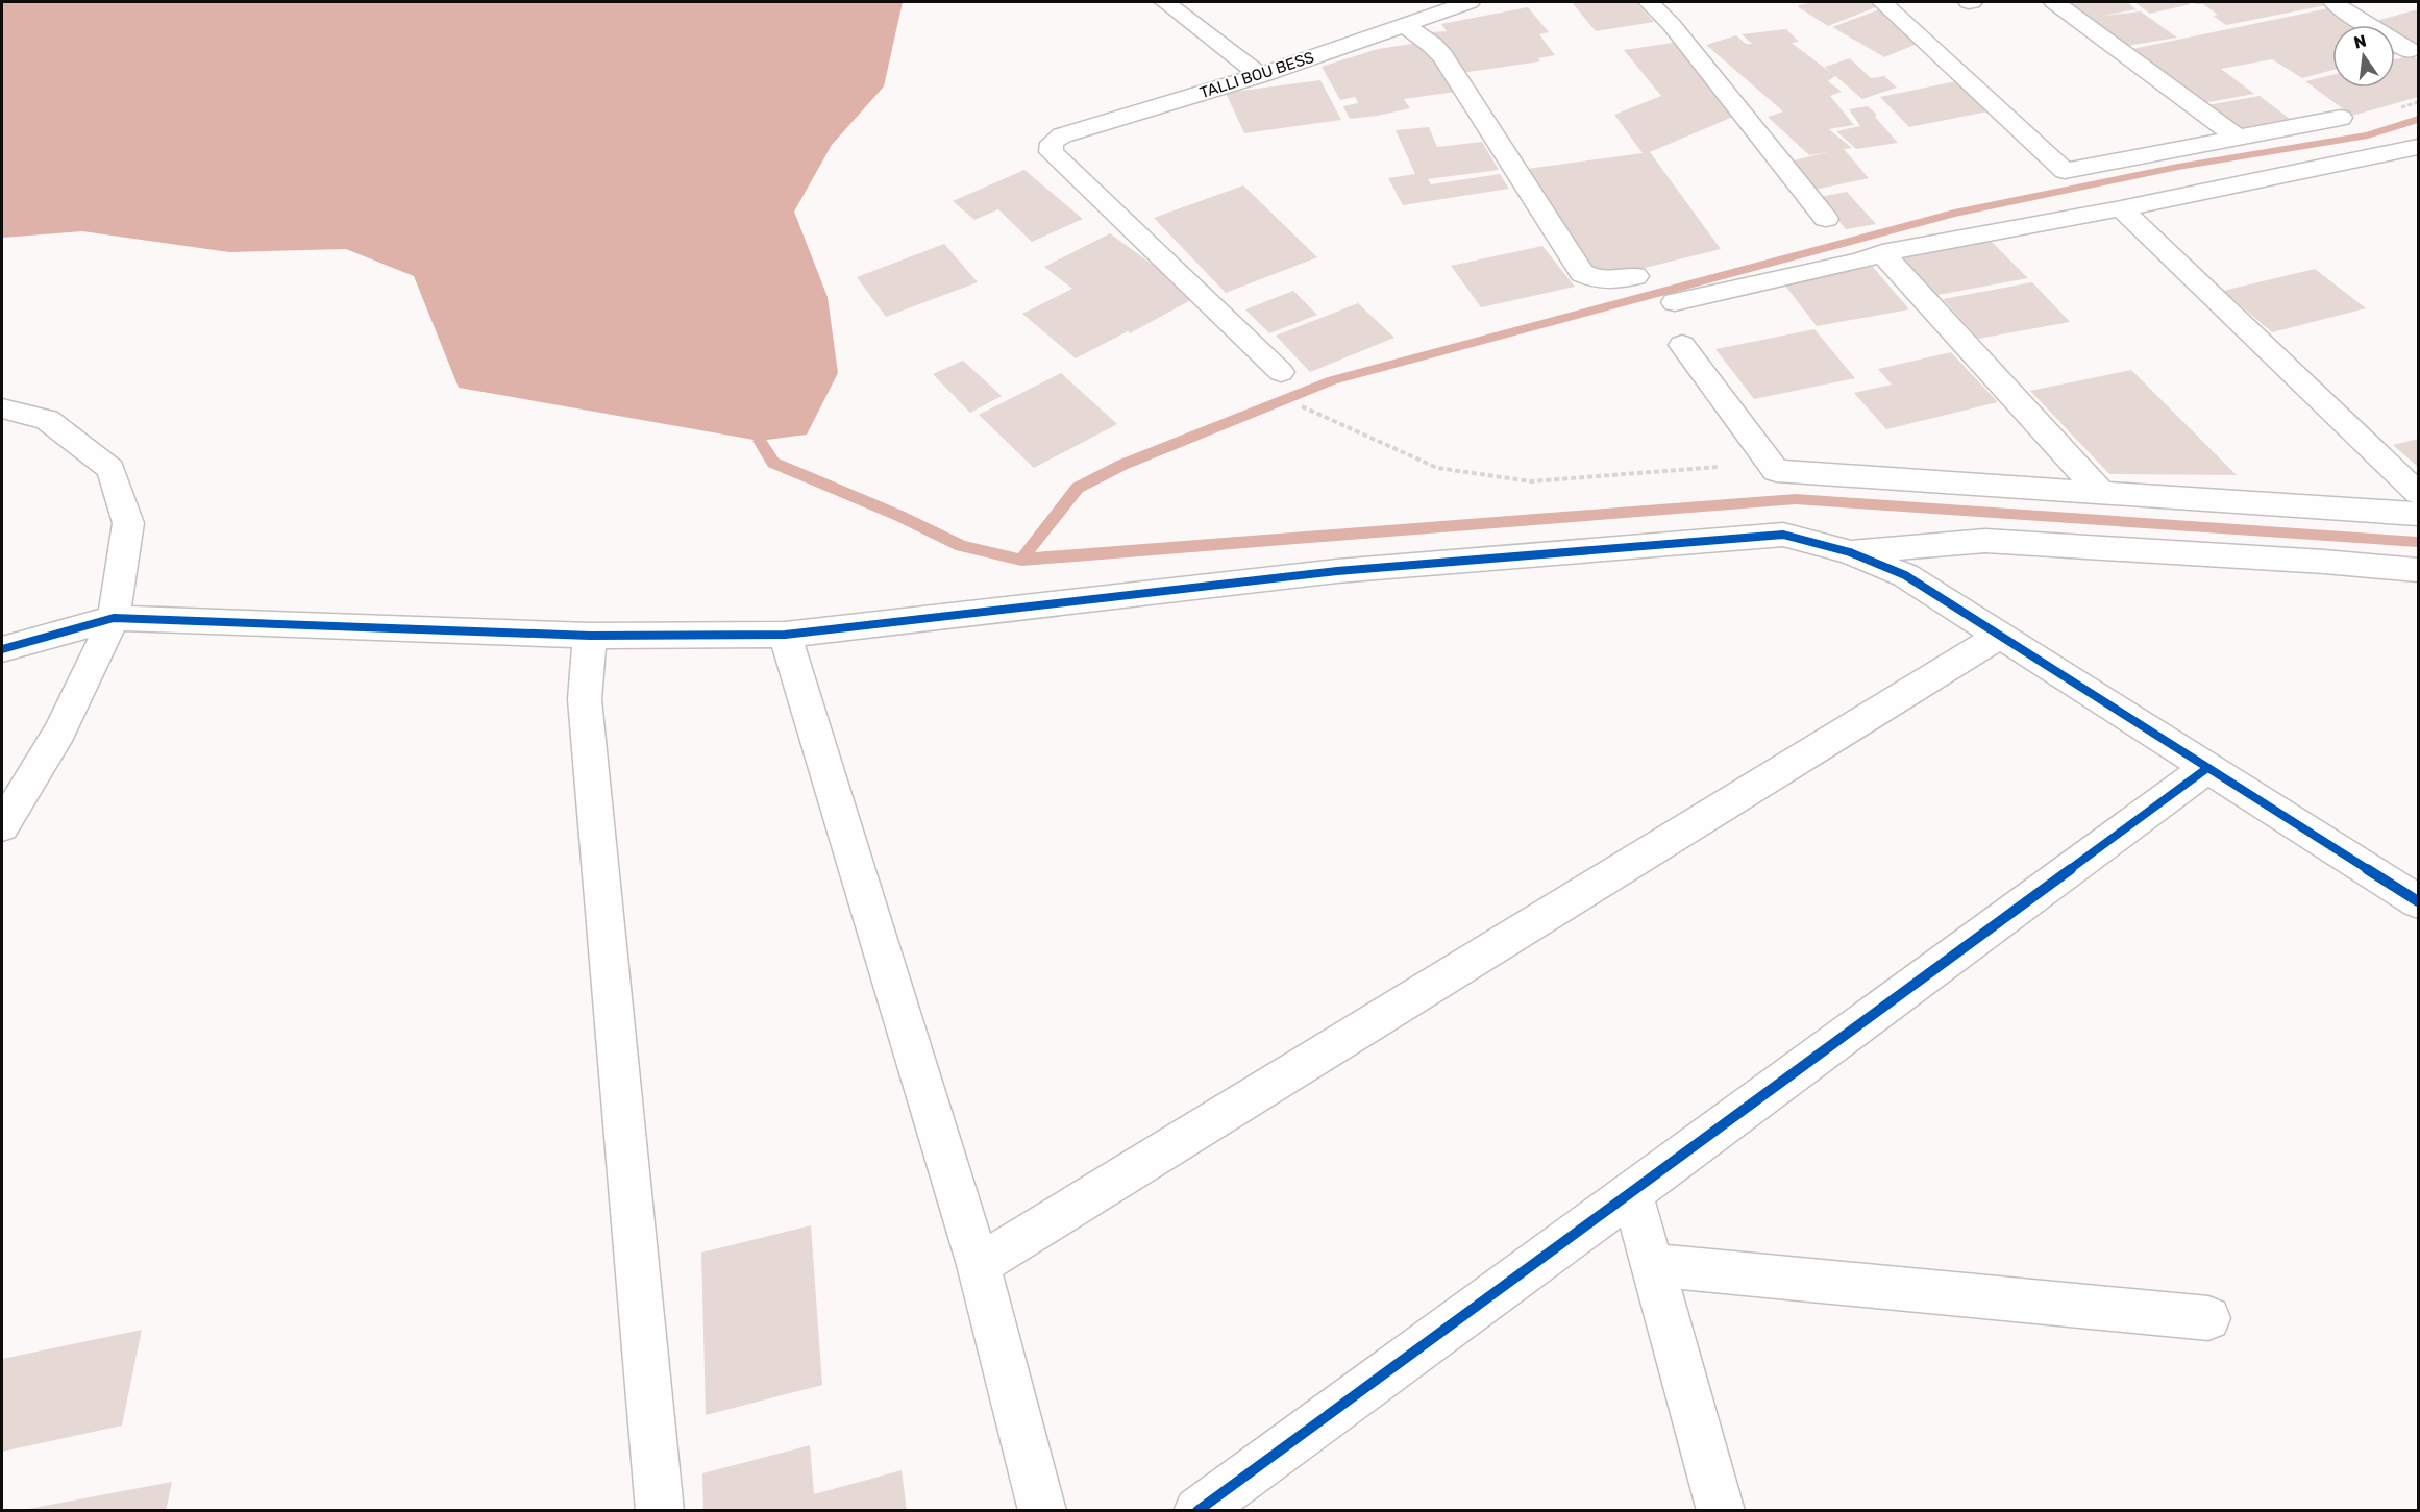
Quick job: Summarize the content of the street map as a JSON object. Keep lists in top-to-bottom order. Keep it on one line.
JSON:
{"streets":{"street":["TALLI BOU BESS"]},"north":"top"}
